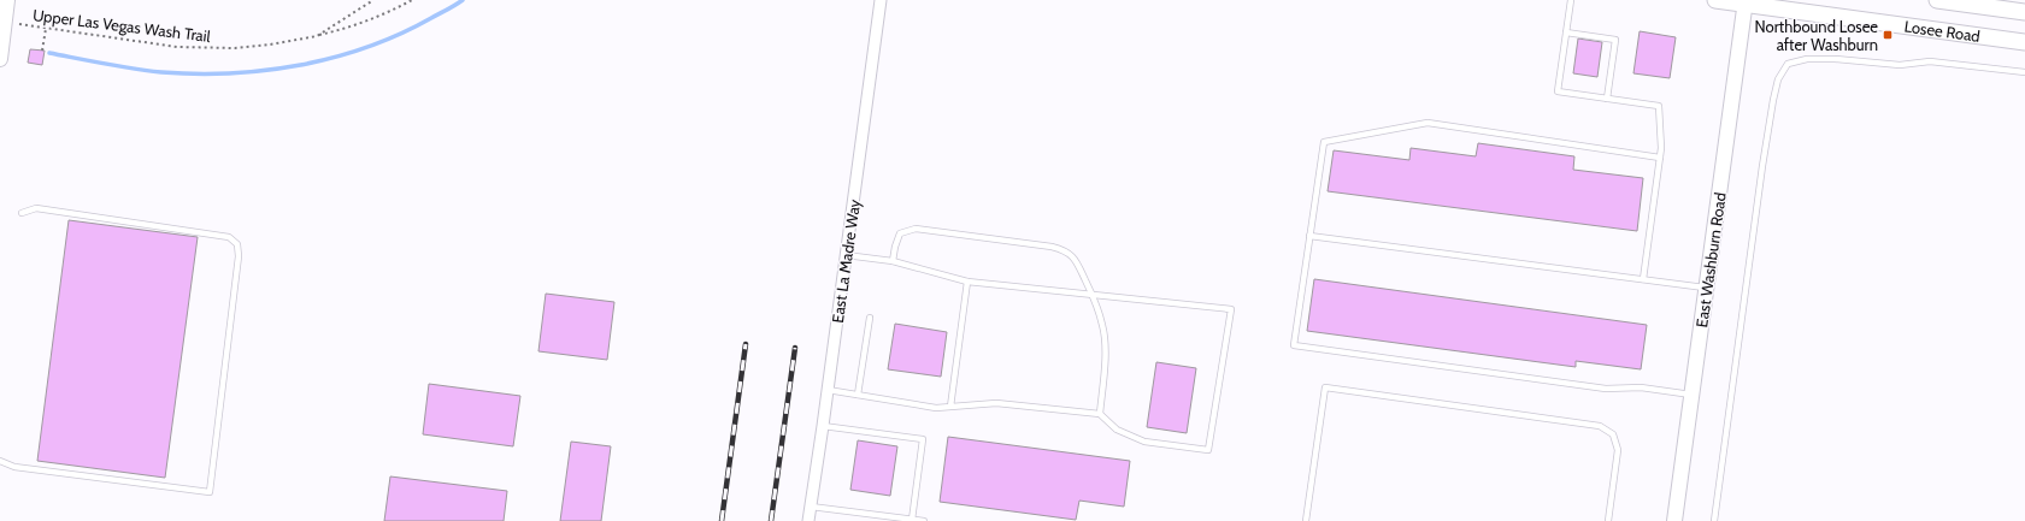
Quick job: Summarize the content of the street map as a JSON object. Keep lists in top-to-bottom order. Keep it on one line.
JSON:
{"streets":{"main road":["Losee Road"],"street":["East Washburn Road","East La Madre Way"],"path":["Upper Las Vegas Wash Trail"]},"crossings":[["Losee Road","East Washburn Road"]],"places":{"transit":["Northbound Losee after Washburn"]}}
